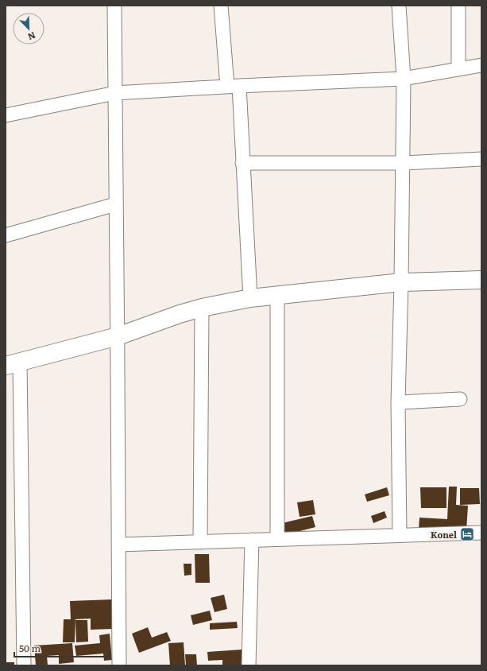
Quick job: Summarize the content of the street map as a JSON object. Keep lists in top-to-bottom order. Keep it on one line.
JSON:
{"places":{"hotel":["Konel"]},"scale_bar":"50 m","north":"bottom right"}
